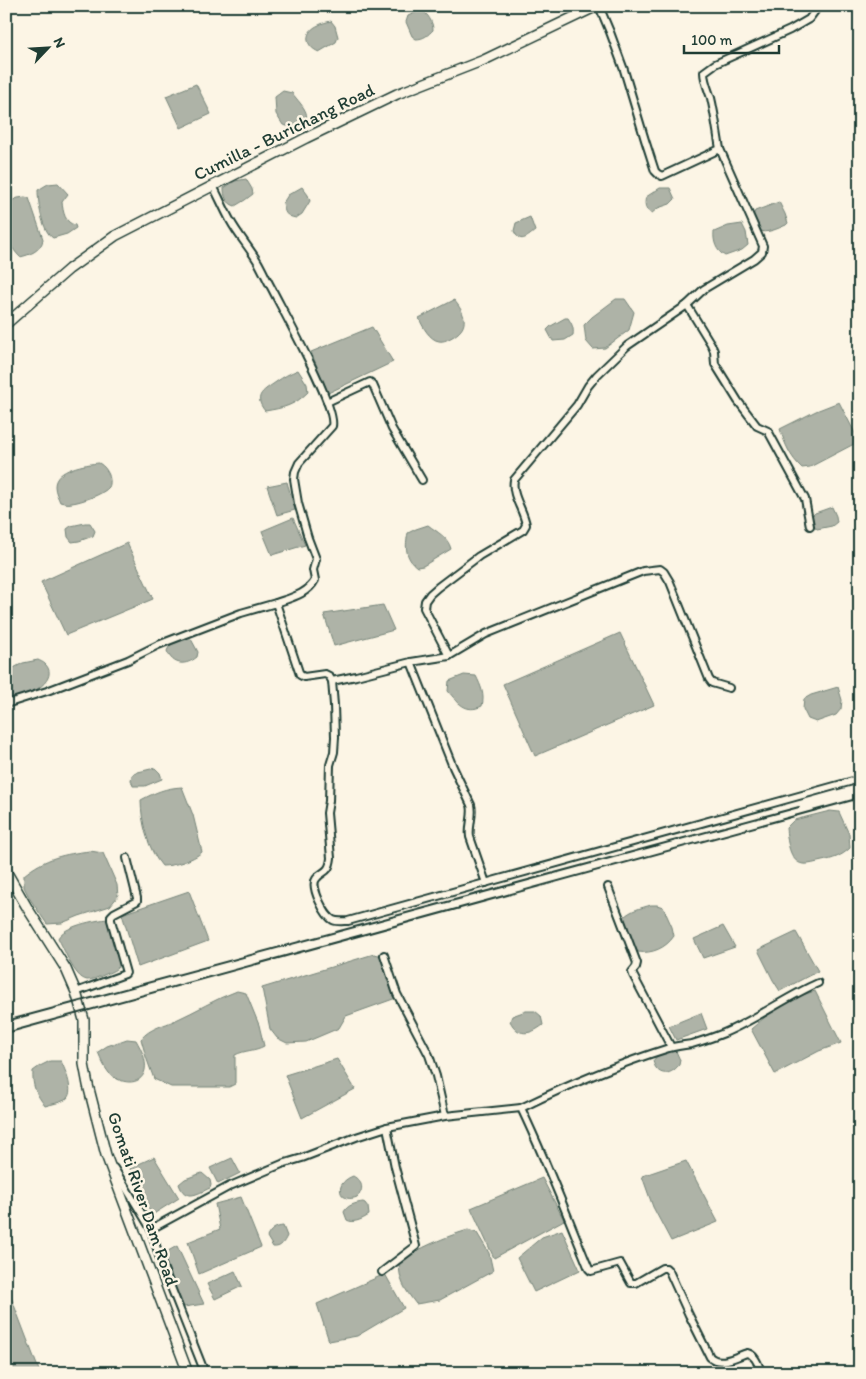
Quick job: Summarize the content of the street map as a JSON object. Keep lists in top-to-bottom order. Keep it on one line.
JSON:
{"streets":{"main road":["Cumilla - Burichang Road","Gomati River Dam Road"]},"scale_bar":"100 m","north":"top right"}
